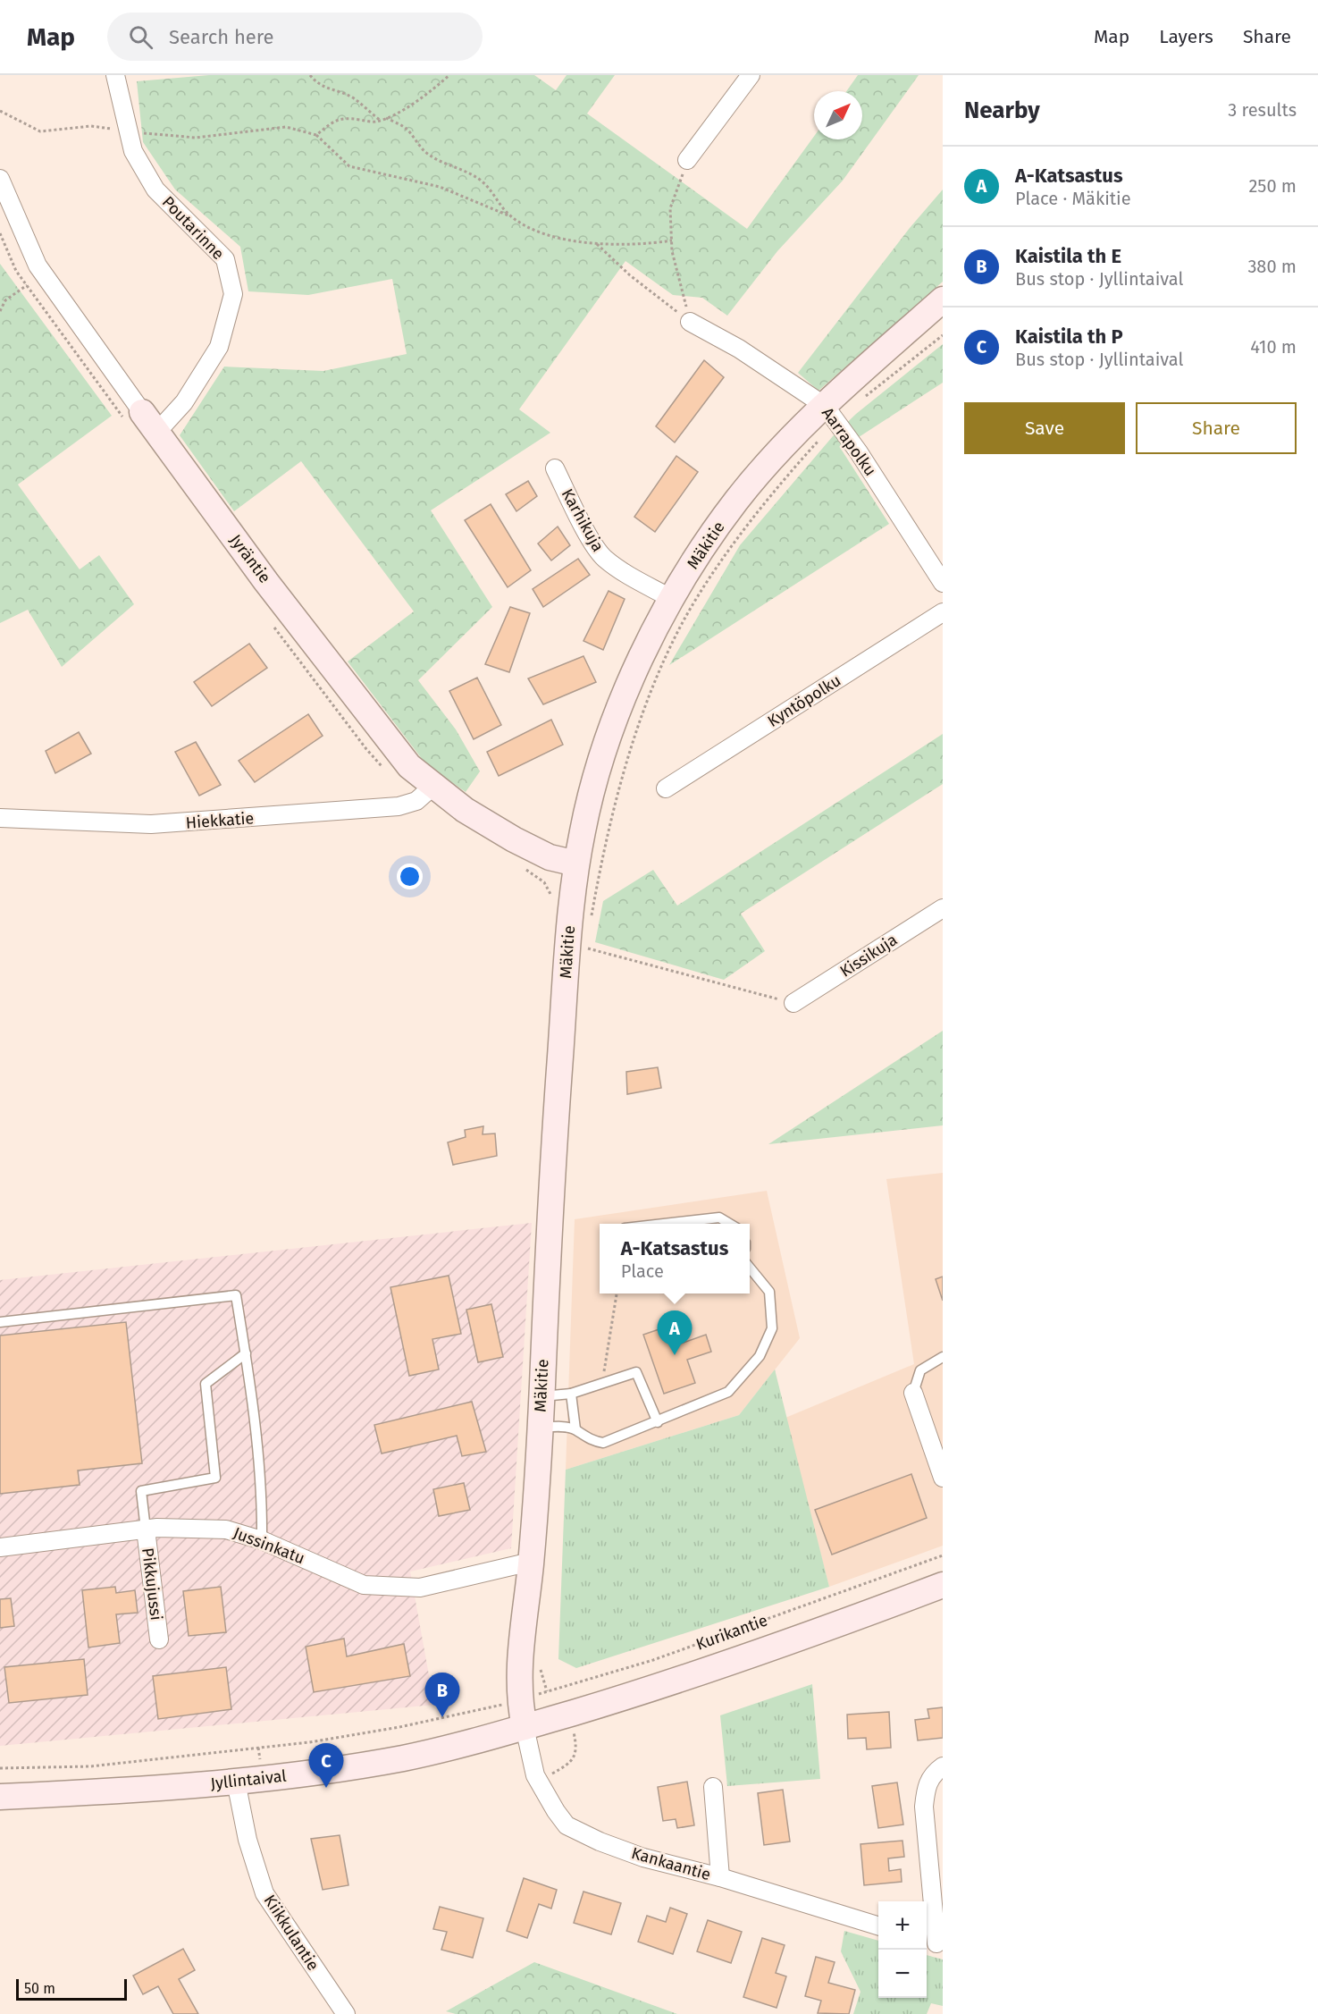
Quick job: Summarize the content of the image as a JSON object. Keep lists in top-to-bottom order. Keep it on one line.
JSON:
{"streets":{"street":["Poutarinne","Aarrapolku","Karhikuja","Mäkitie","Jyräntie","Kyntöpolku","Hiekkatie","Kissikuja","Jussinkatu","Pikkujussi","Kurikantie","Jyllintaival","Kankaantie","Kiikkulantie"]},"crossings":[["Poutarinne","Jyräntie"],["Aarrapolku","Mäkitie"],["Karhikuja","Mäkitie"],["Mäkitie","Jyräntie"],["Mäkitie","Jussinkatu"],["Mäkitie","Kurikantie"],["Mäkitie","Jyllintaival"],["Mäkitie","Kankaantie"],["Jyräntie","Hiekkatie"],["Jussinkatu","Pikkujussi"],["Kurikantie","Jyllintaival"],["Kurikantie","Kankaantie"],["Jyllintaival","Kankaantie"],["Jyllintaival","Kiikkulantie"]],"scale_bar":"50 m","north":"top right","page":{"header":"Map","search":"Search here","nav":["Map","Layers","Share"],"heading":["Nearby","3 results"],"list":[{"mark":"A","name":"A-Katsastus","note":"Place · Mäkitie","value":"250 m"},{"mark":"B","name":"Kaistila th E","note":"Bus stop · Jyllintaival","value":"380 m"},{"mark":"C","name":"Kaistila th P","note":"Bus stop · Jyllintaival","value":"410 m"}],"buttons":["Save","Share"],"popup":["A-Katsastus","Place"],"pins":["A","B","C"],"map_buttons":["+","−"],"scale":"50 m"}}
